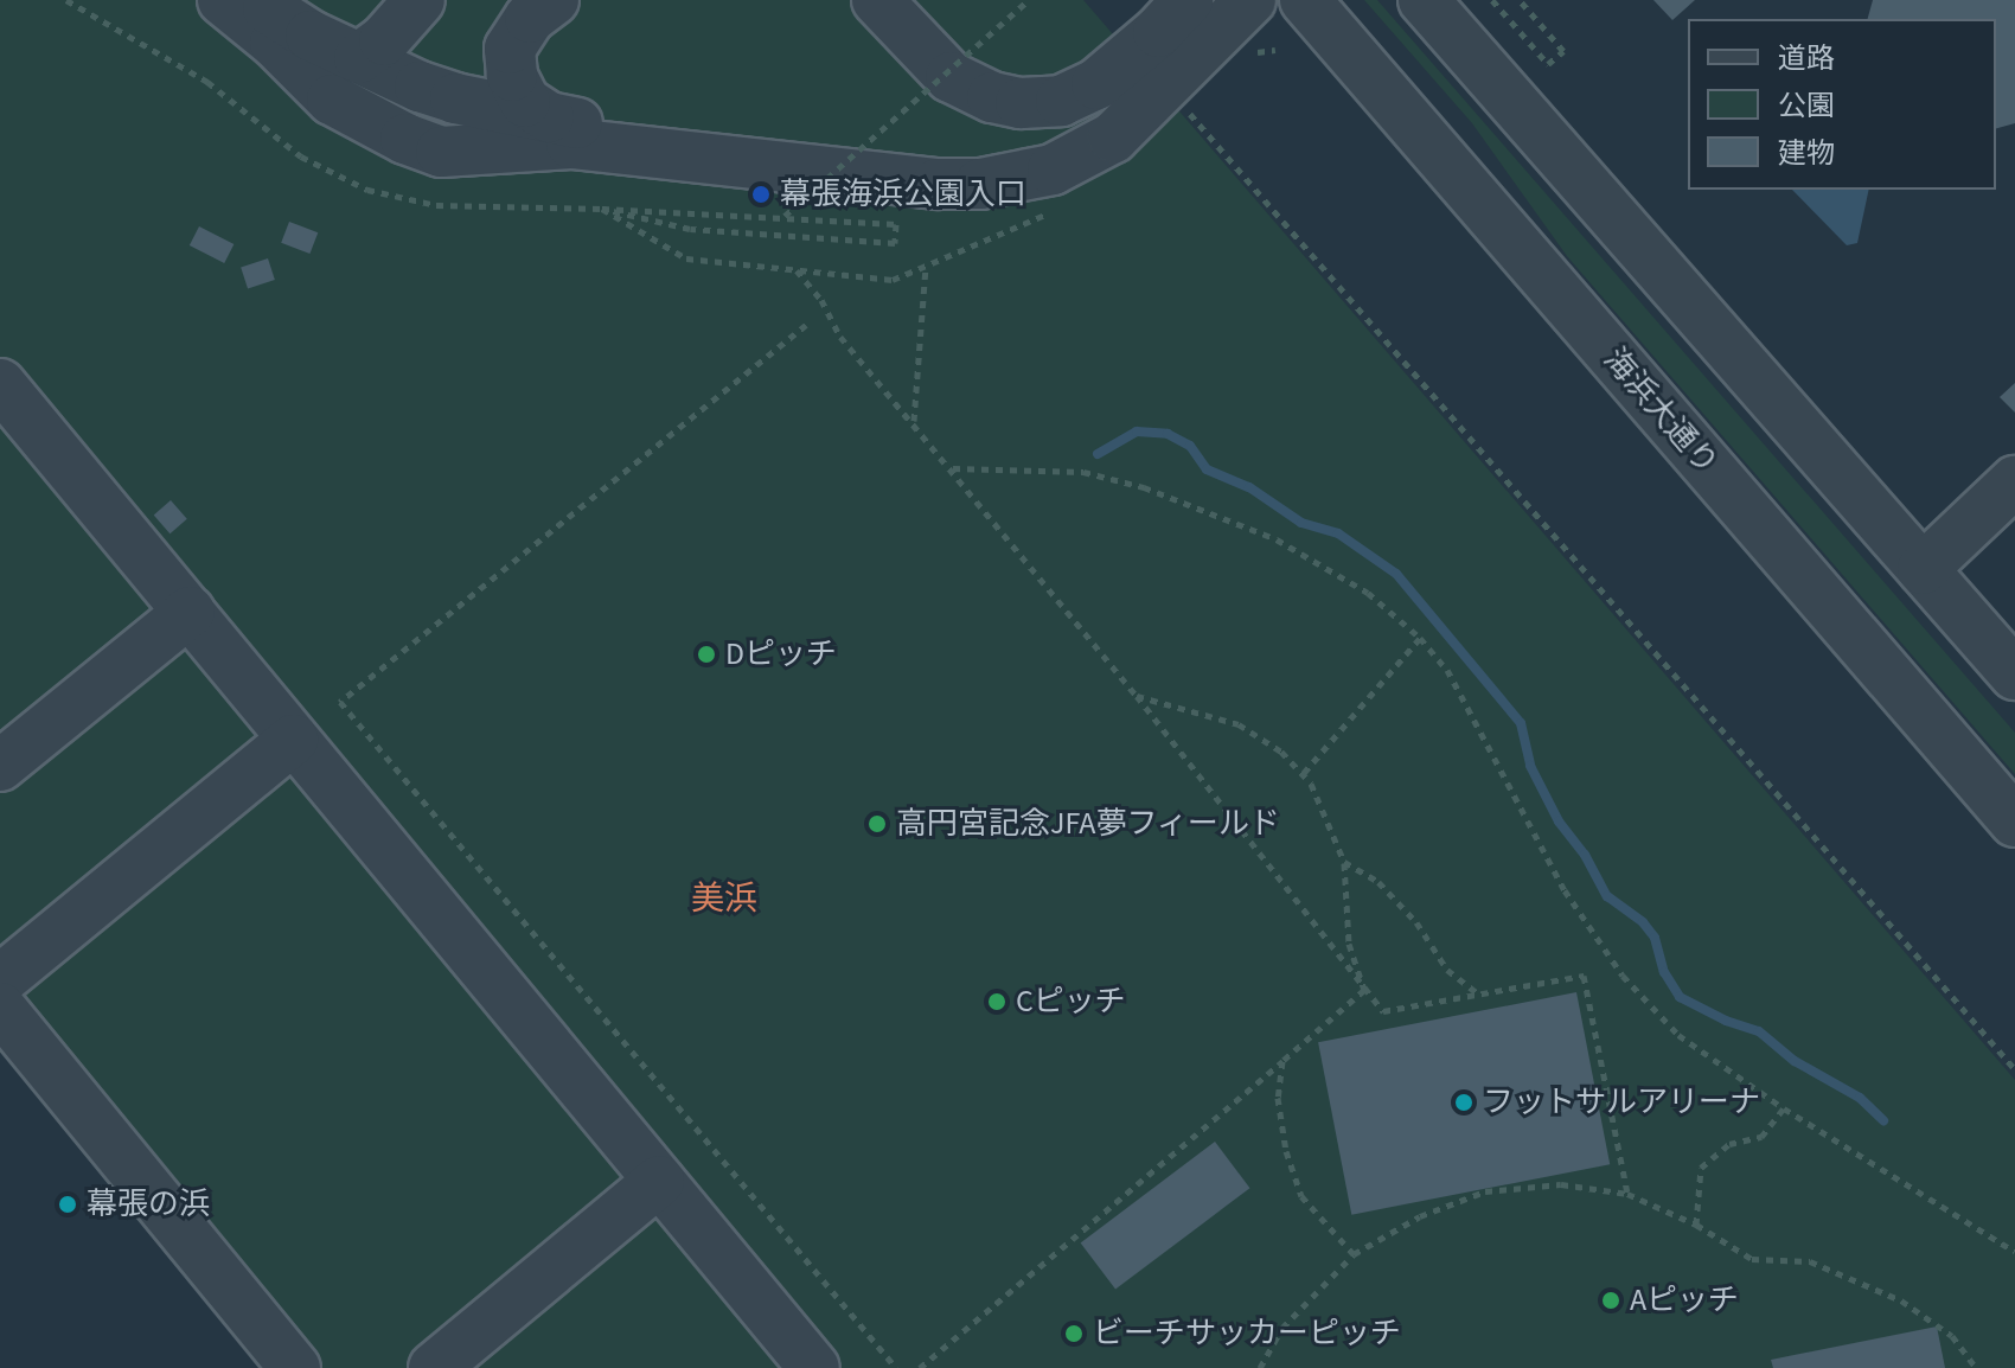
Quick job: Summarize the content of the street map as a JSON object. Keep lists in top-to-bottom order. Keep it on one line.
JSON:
{"streets":{"street":["海浜大通り"]},"districts":["美浜"],"places":["幕張海浜公園入口","Dピッチ","高円宮記念JFA夢フィールド","Cピッチ","フットサルアリーナ","幕張の浜","Aピッチ","ビーチサッカーピッチ"],"legend":["道路","公園","建物"]}
